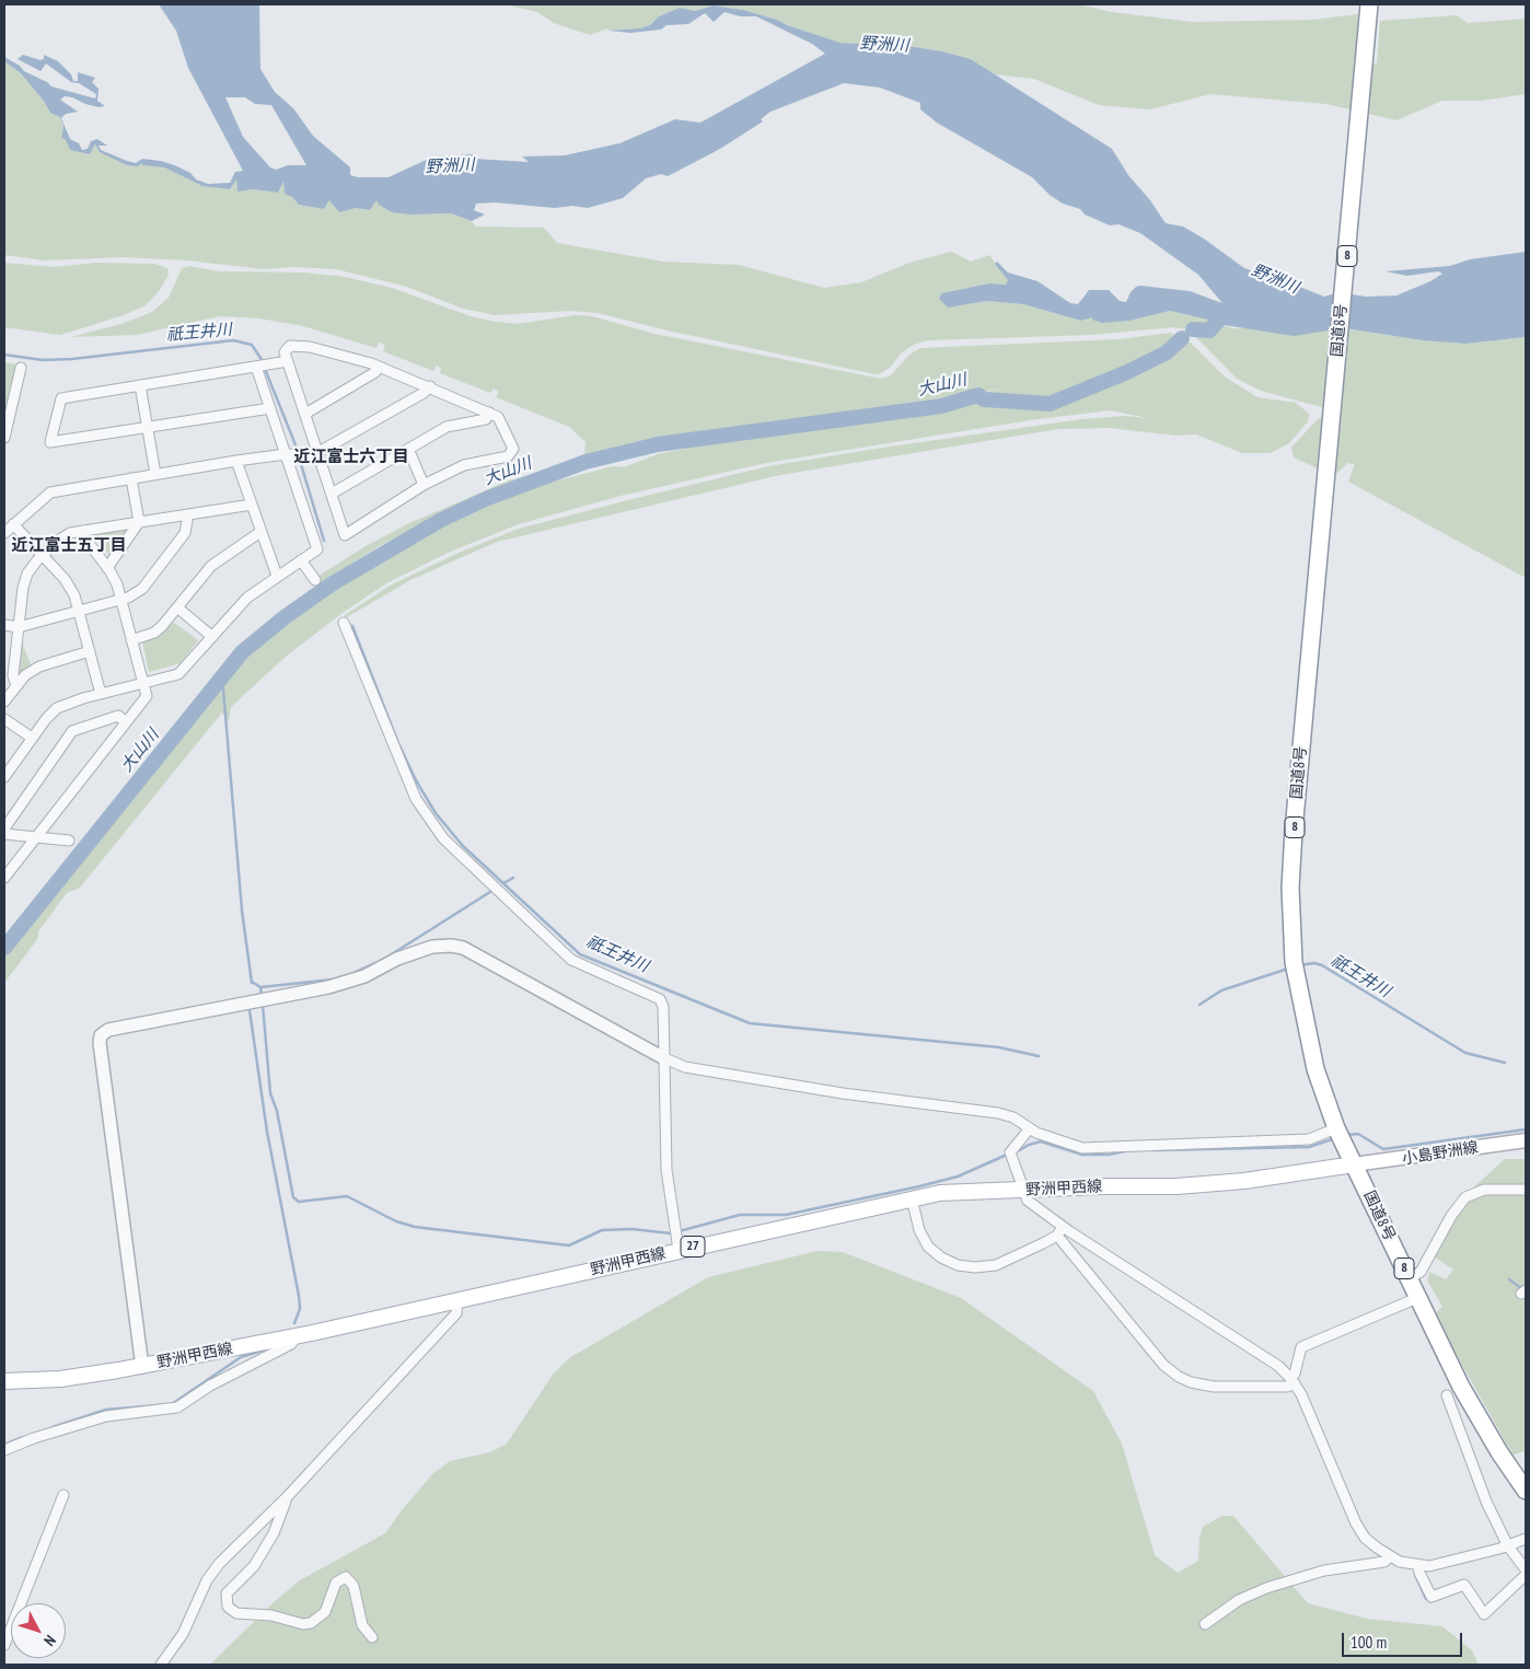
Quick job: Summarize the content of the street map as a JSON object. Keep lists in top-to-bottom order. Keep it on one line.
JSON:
{"streets":{"highway":["8","国道8号"],"main road":["小島野洲線","野洲甲西線","27"]},"crossings":[["国道8号","小島野洲線"],["国道8号","野洲甲西線"],["小島野洲線","野洲甲西線"]],"districts":["近江富士六丁目","近江富士五丁目"],"water":["野洲川","祇王井川","大山川"],"scale_bar":"100 m","north":"bottom right"}
